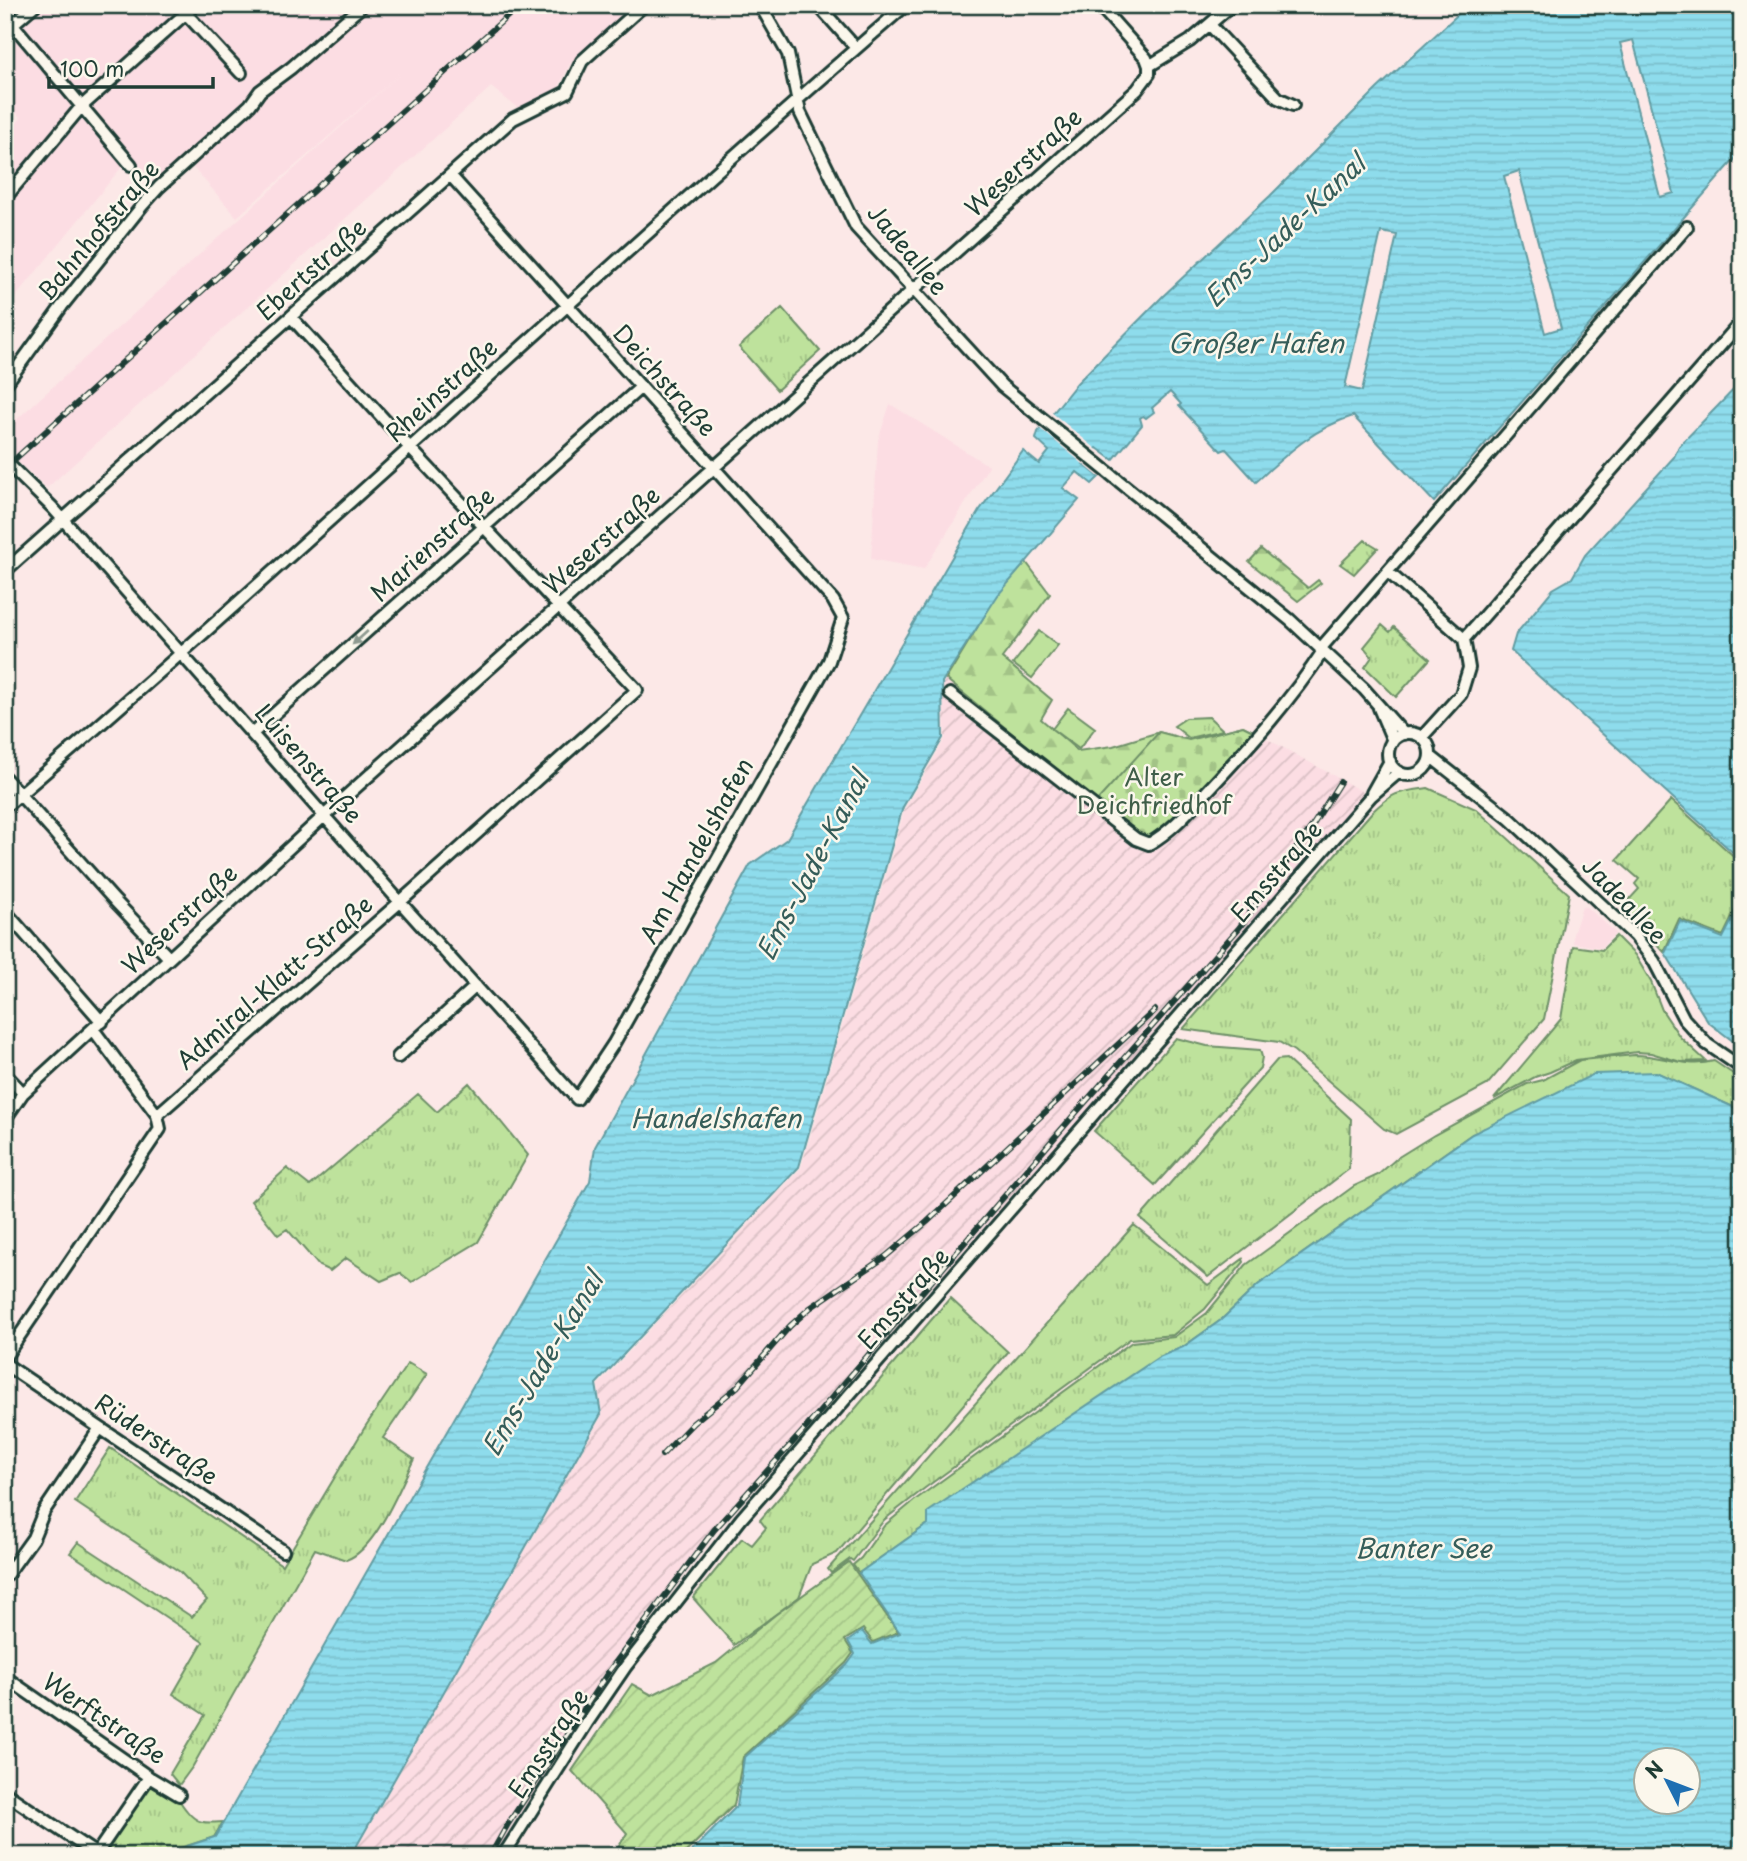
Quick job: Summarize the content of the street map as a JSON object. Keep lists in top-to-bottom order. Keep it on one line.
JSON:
{"streets":{"street":["Weserstraße","Bahnhofstraße","Jadeallee","Ebertstraße","Deichstraße","Rheinstraße","Marienstraße","Luisenstraße","Am Handelshafen","Emsstraße","Admiral-Klatt-Straße","Rüderstraße","Werftstraße"]},"crossings":[["Weserstraße","Jadeallee"],["Weserstraße","Deichstraße"],["Weserstraße","Luisenstraße"],["Weserstraße","Admiral-Klatt-Straße"],["Jadeallee","Rheinstraße"],["Jadeallee","Emsstraße"],["Ebertstraße","Deichstraße"],["Ebertstraße","Luisenstraße"],["Deichstraße","Rheinstraße"],["Deichstraße","Marienstraße"],["Deichstraße","Am Handelshafen"],["Rheinstraße","Luisenstraße"],["Marienstraße","Luisenstraße"],["Luisenstraße","Am Handelshafen"],["Luisenstraße","Admiral-Klatt-Straße"]],"one_way":["Marienstraße"],"water":["Ems-Jade-Kanal","Großer Hafen","Handelshafen","Banter See"],"parks":["Alter Deichfriedhof"],"scale_bar":"100 m","north":"top left"}
